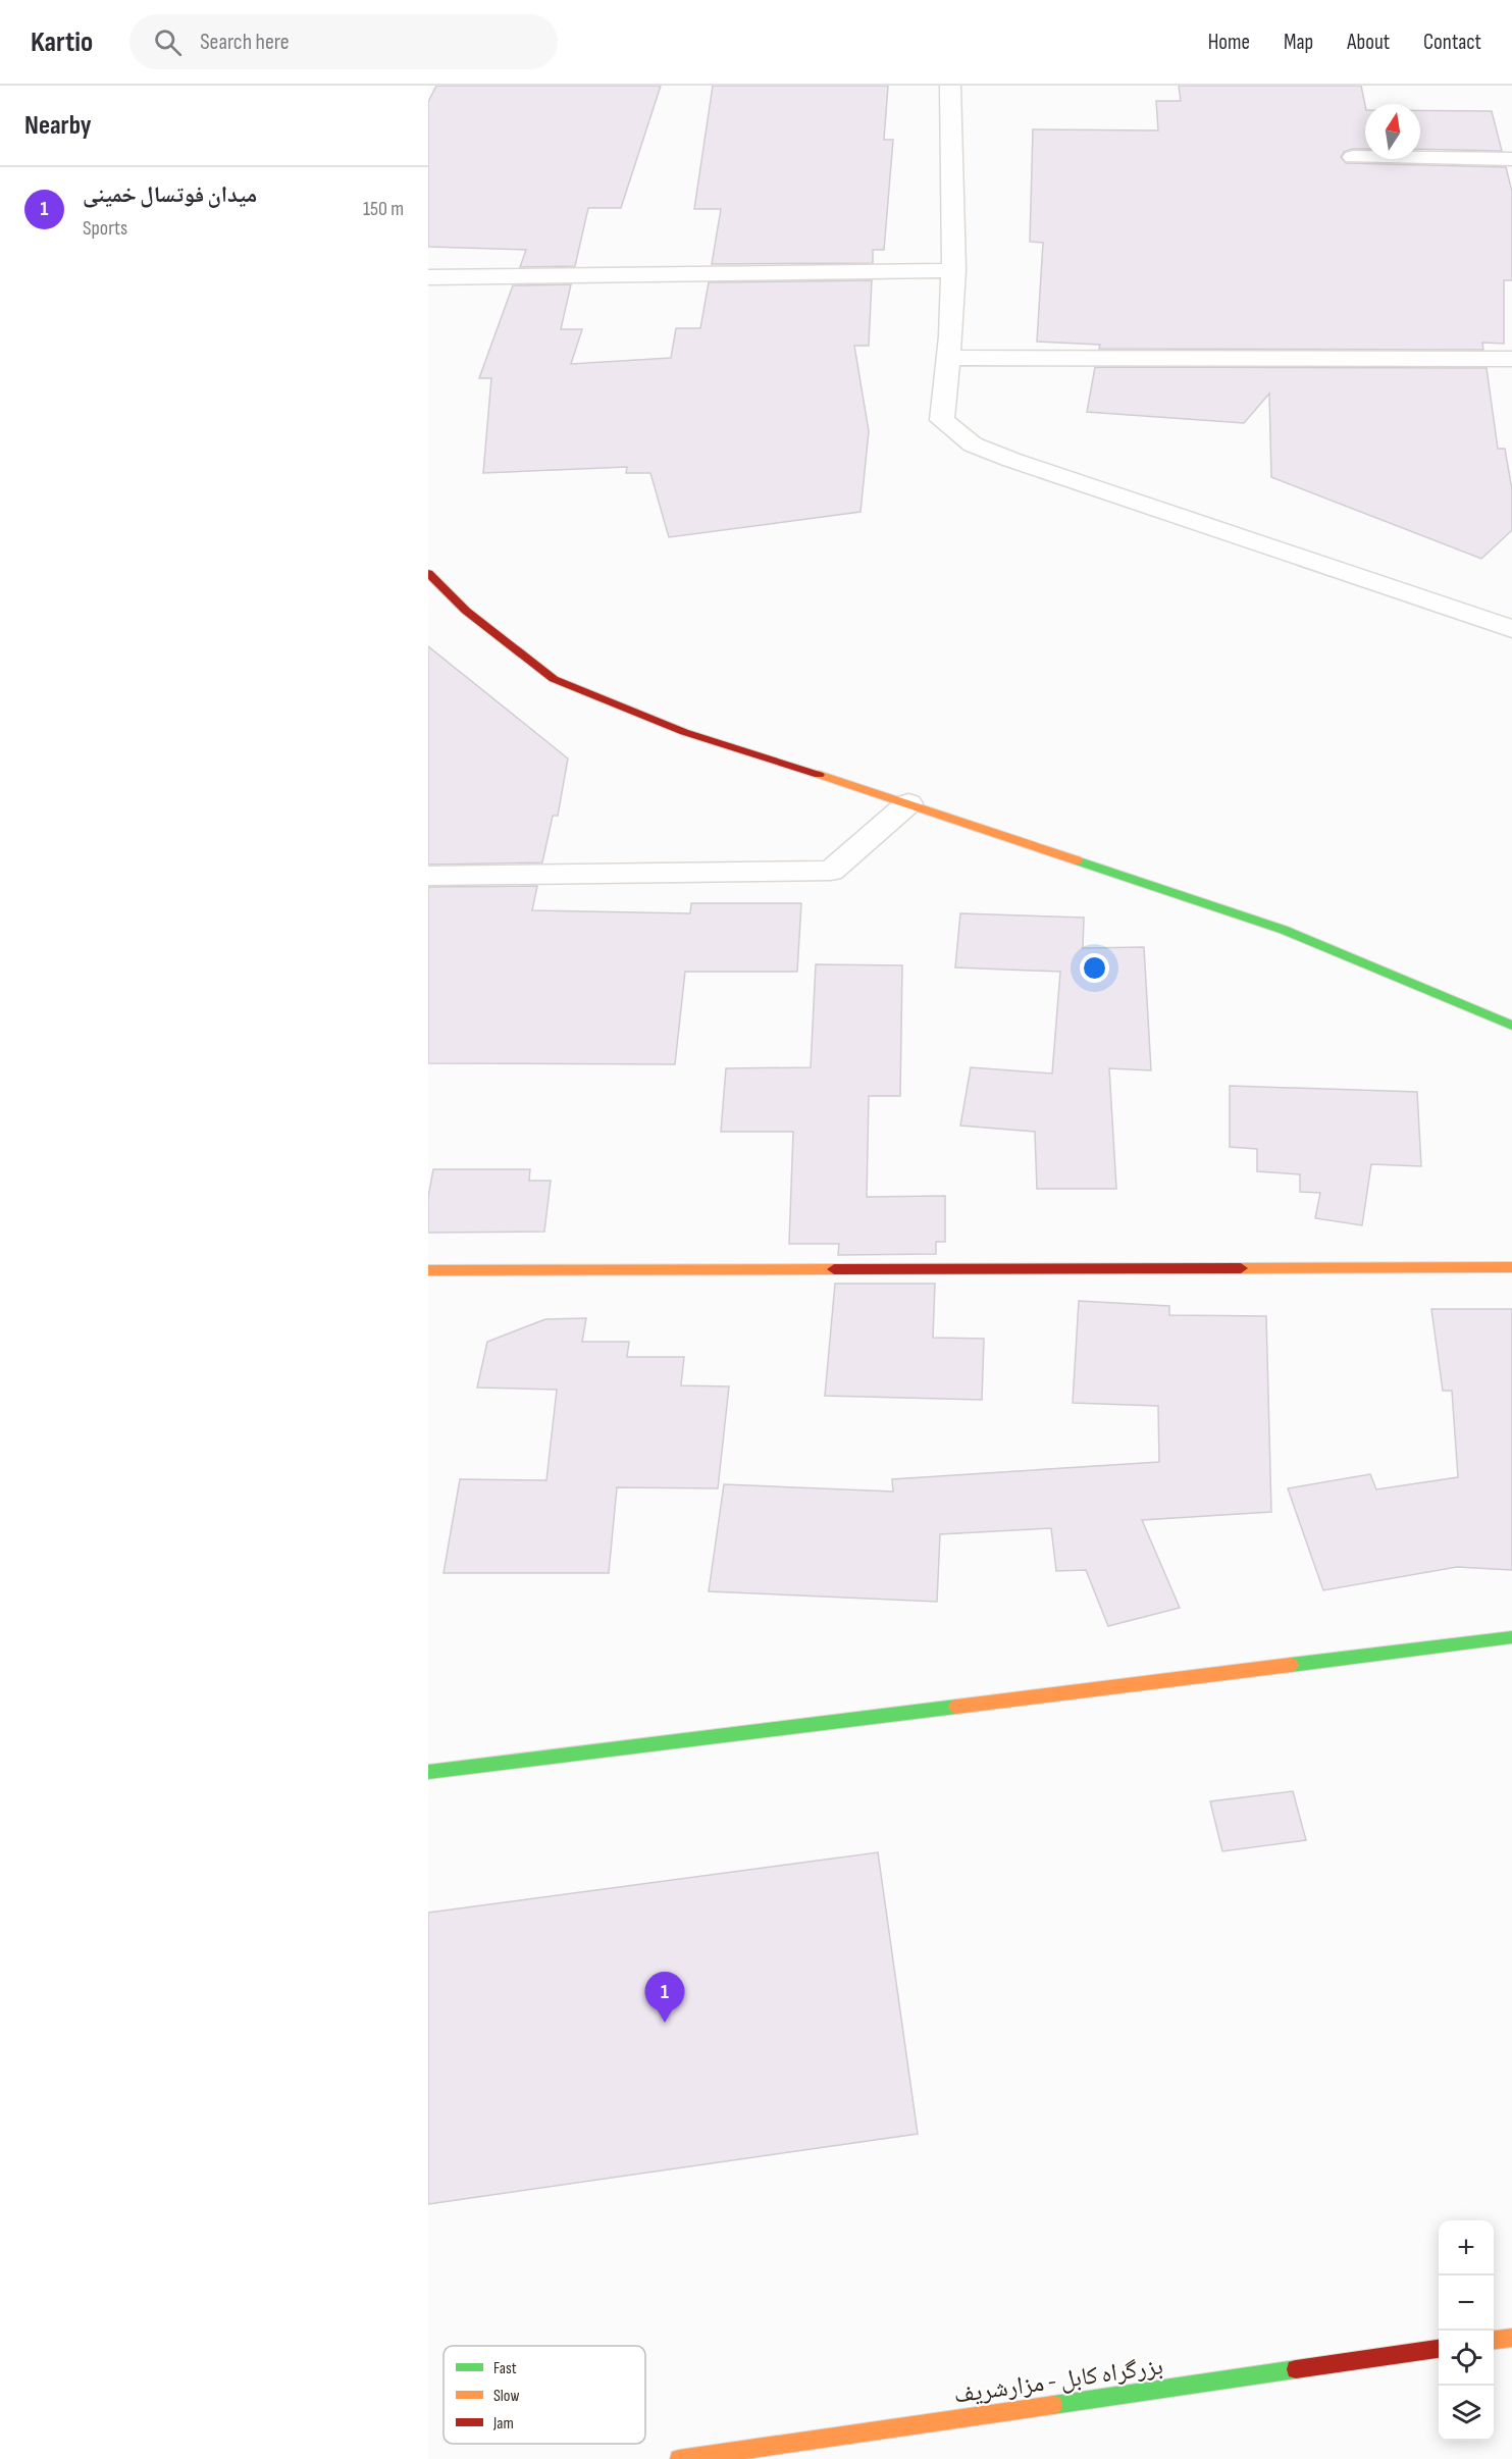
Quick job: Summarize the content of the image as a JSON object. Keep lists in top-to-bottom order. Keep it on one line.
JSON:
{"streets":{"main road":["بزرگراه کابل - مزارشریف"]},"legend":["Fast","Slow","Jam"],"north":"top","page":{"header":"Kartio","search":"Search here","nav":["Home","Map","About","Contact"],"heading":"Nearby","list":[{"mark":"1","name":"میدان فوتسال خمینی","note":"Sports","value":"150 m"}],"pins":"1","map_buttons":["+","−"]}}
